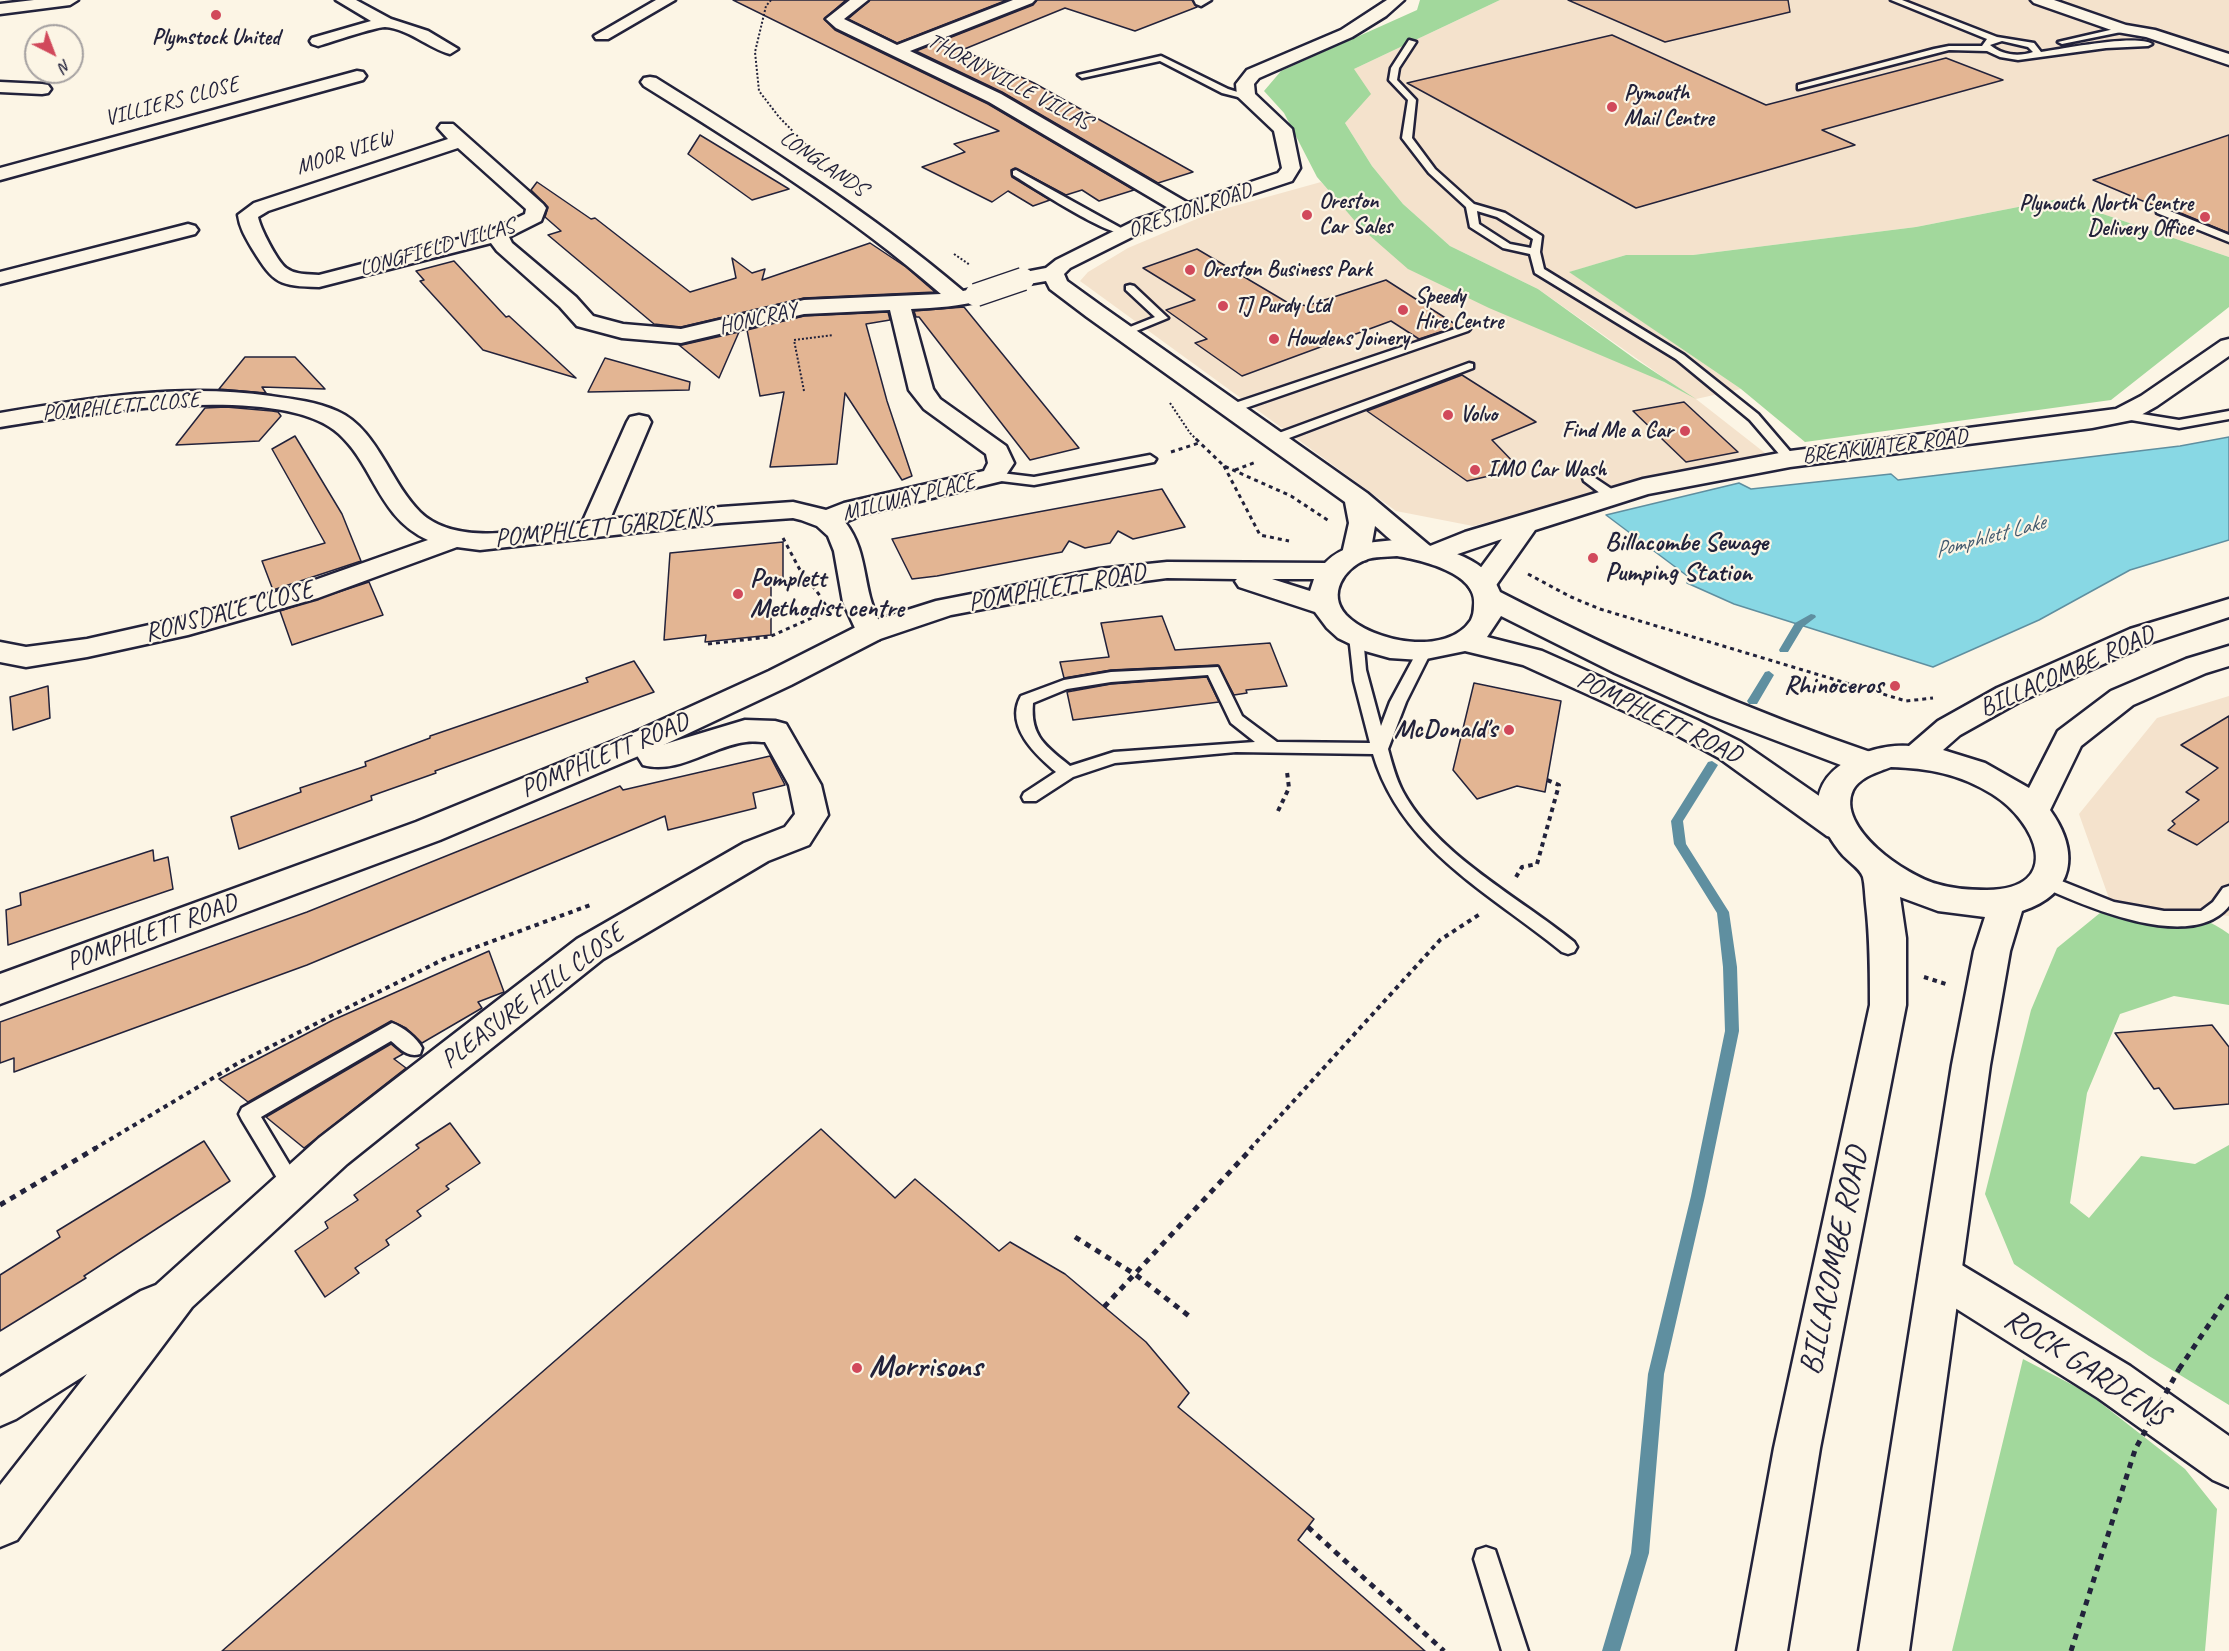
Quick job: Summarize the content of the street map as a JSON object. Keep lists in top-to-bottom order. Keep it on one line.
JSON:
{"streets":{"street":["THORNYVILLE VILLAS","VILLIERS CLOSE","MOOR VIEW","LONGLANDS","ORESTON ROAD","LONGFIELD VILLAS","HONCRAY","POMPHLETT CLOSE","BREAKWATER ROAD","MILLWAY PLACE","POMPHLETT GARDENS","POMPHLETT ROAD","RONSDALE CLOSE","BILLACOMBE ROAD","PLEASURE HILL CLOSE","ROCK GARDENS"]},"crossings":[["THORNYVILLE VILLAS","ORESTON ROAD"],["MOOR VIEW","LONGFIELD VILLAS"],["LONGLANDS","HONCRAY"],["ORESTON ROAD","HONCRAY"],["LONGFIELD VILLAS","HONCRAY"],["HONCRAY","MILLWAY PLACE"],["POMPHLETT CLOSE","POMPHLETT GARDENS"],["BREAKWATER ROAD","POMPHLETT ROAD"],["MILLWAY PLACE","POMPHLETT GARDENS"],["POMPHLETT GARDENS","RONSDALE CLOSE"],["POMPHLETT ROAD","BILLACOMBE ROAD"],["POMPHLETT ROAD","PLEASURE HILL CLOSE"]],"water":["Pomphlett Lake"],"places":["Plymstock United","Pymouth Mail Centre","Oreston Car Sales","Plynouth North Centre Delivery Office","Oreston Business Park","TJ Purdy Ltd","Speedy Hire Centre","Howdens Joinery","Volvo","Find Me a Car","IMO Car Wash","Billacombe Sewage Pumping Station","Pomplett Methodist centre","Rhinoceros","McDonald's","Morrisons"],"north":"bottom right"}
